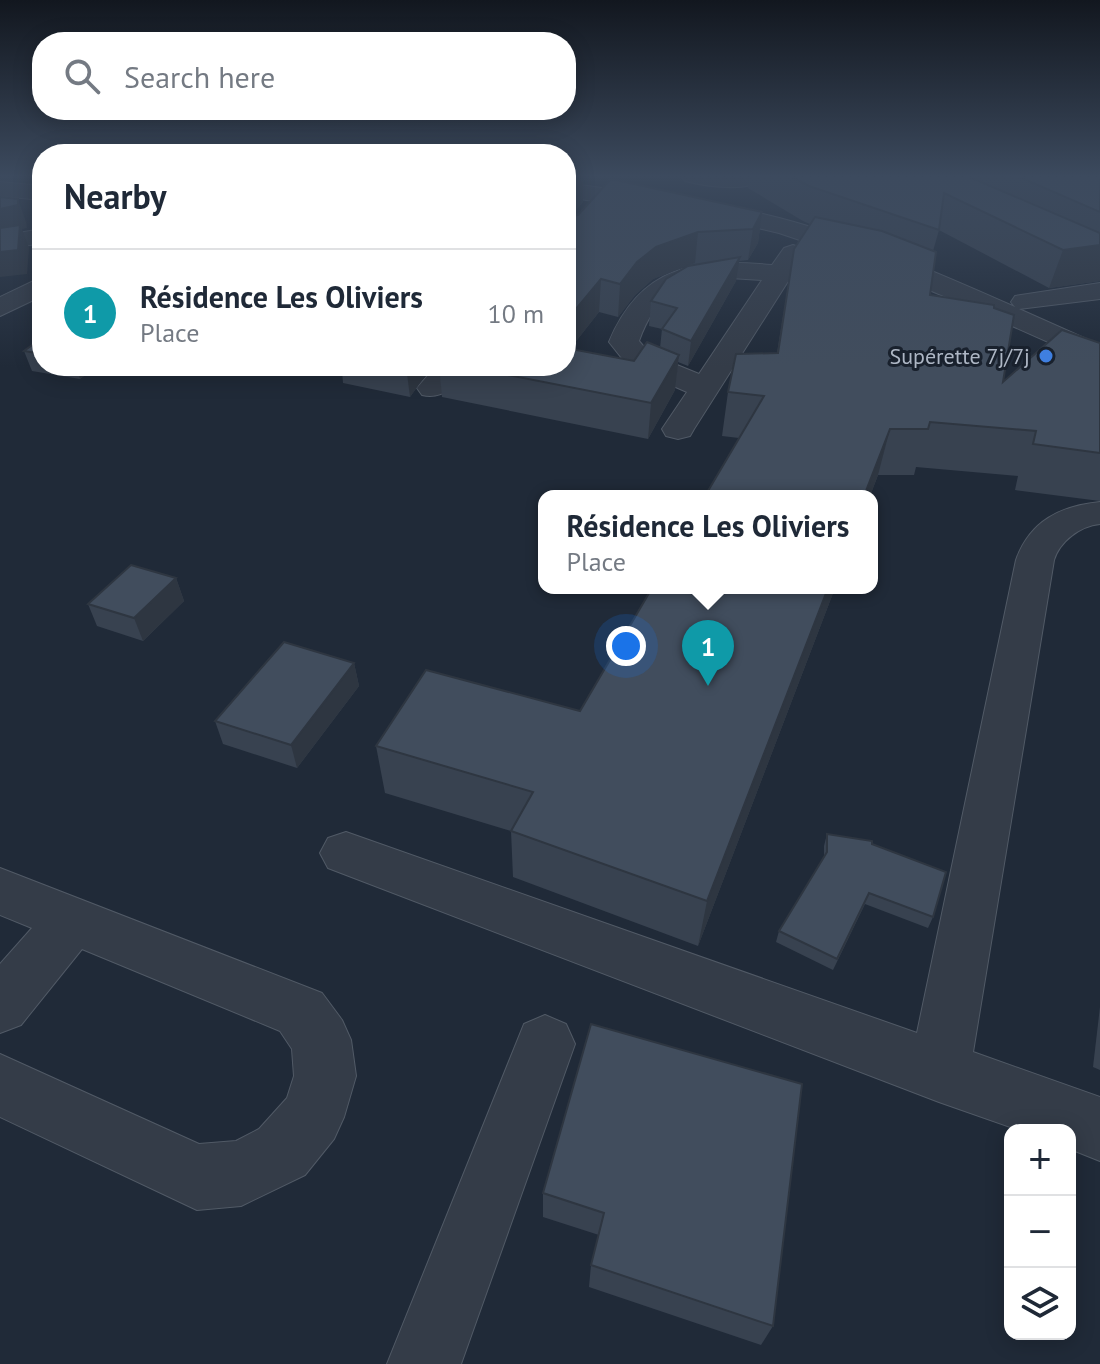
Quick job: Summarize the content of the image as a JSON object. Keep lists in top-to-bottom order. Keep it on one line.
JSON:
{"places":["Supérette 7j/7j"],"page":{"search":"Search here","heading":"Nearby","list":[{"mark":"1","name":"Résidence Les Oliviers","note":"Place","value":"10 m"}],"popup":["Résidence Les Oliviers","Place"],"pins":"1","map_buttons":["+","−"]}}
